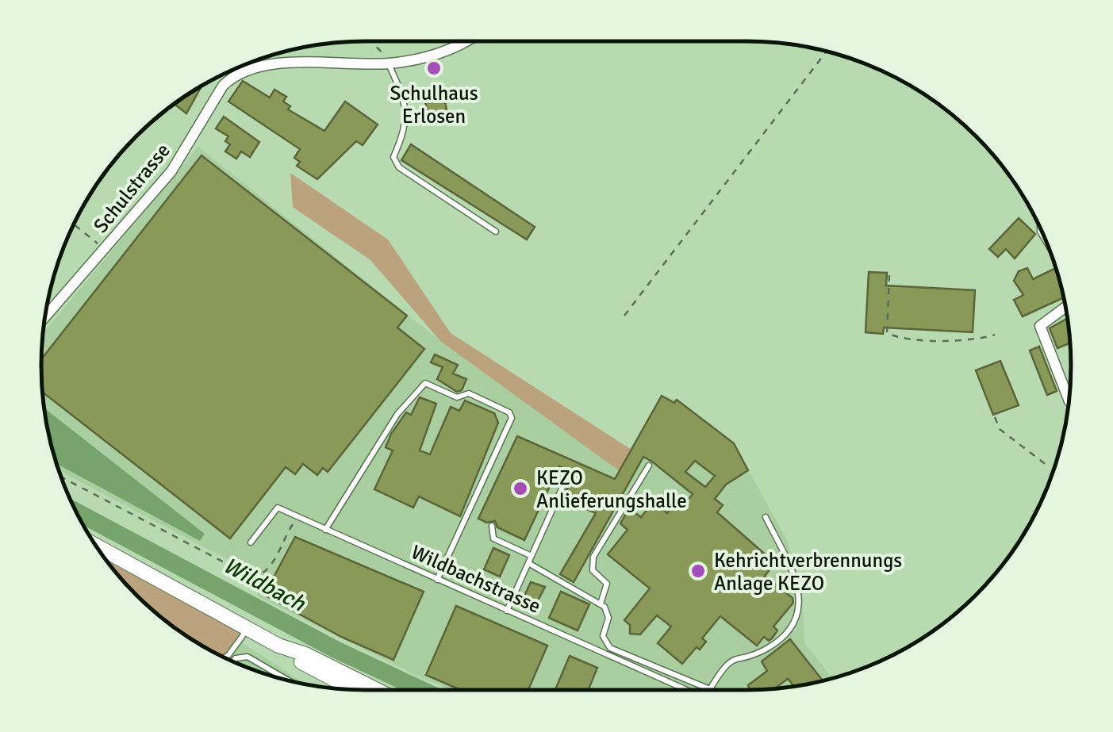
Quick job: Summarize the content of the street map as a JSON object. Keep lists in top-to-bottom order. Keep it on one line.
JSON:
{"streets":{"street":["Schulstrasse"],"lane":["Wildbachstrasse"]},"water":["Wildbach"],"places":["Schulhaus Erlosen","KEZO Anlieferungshalle","Kehrichtverbrennungs Anlage KEZO"]}
